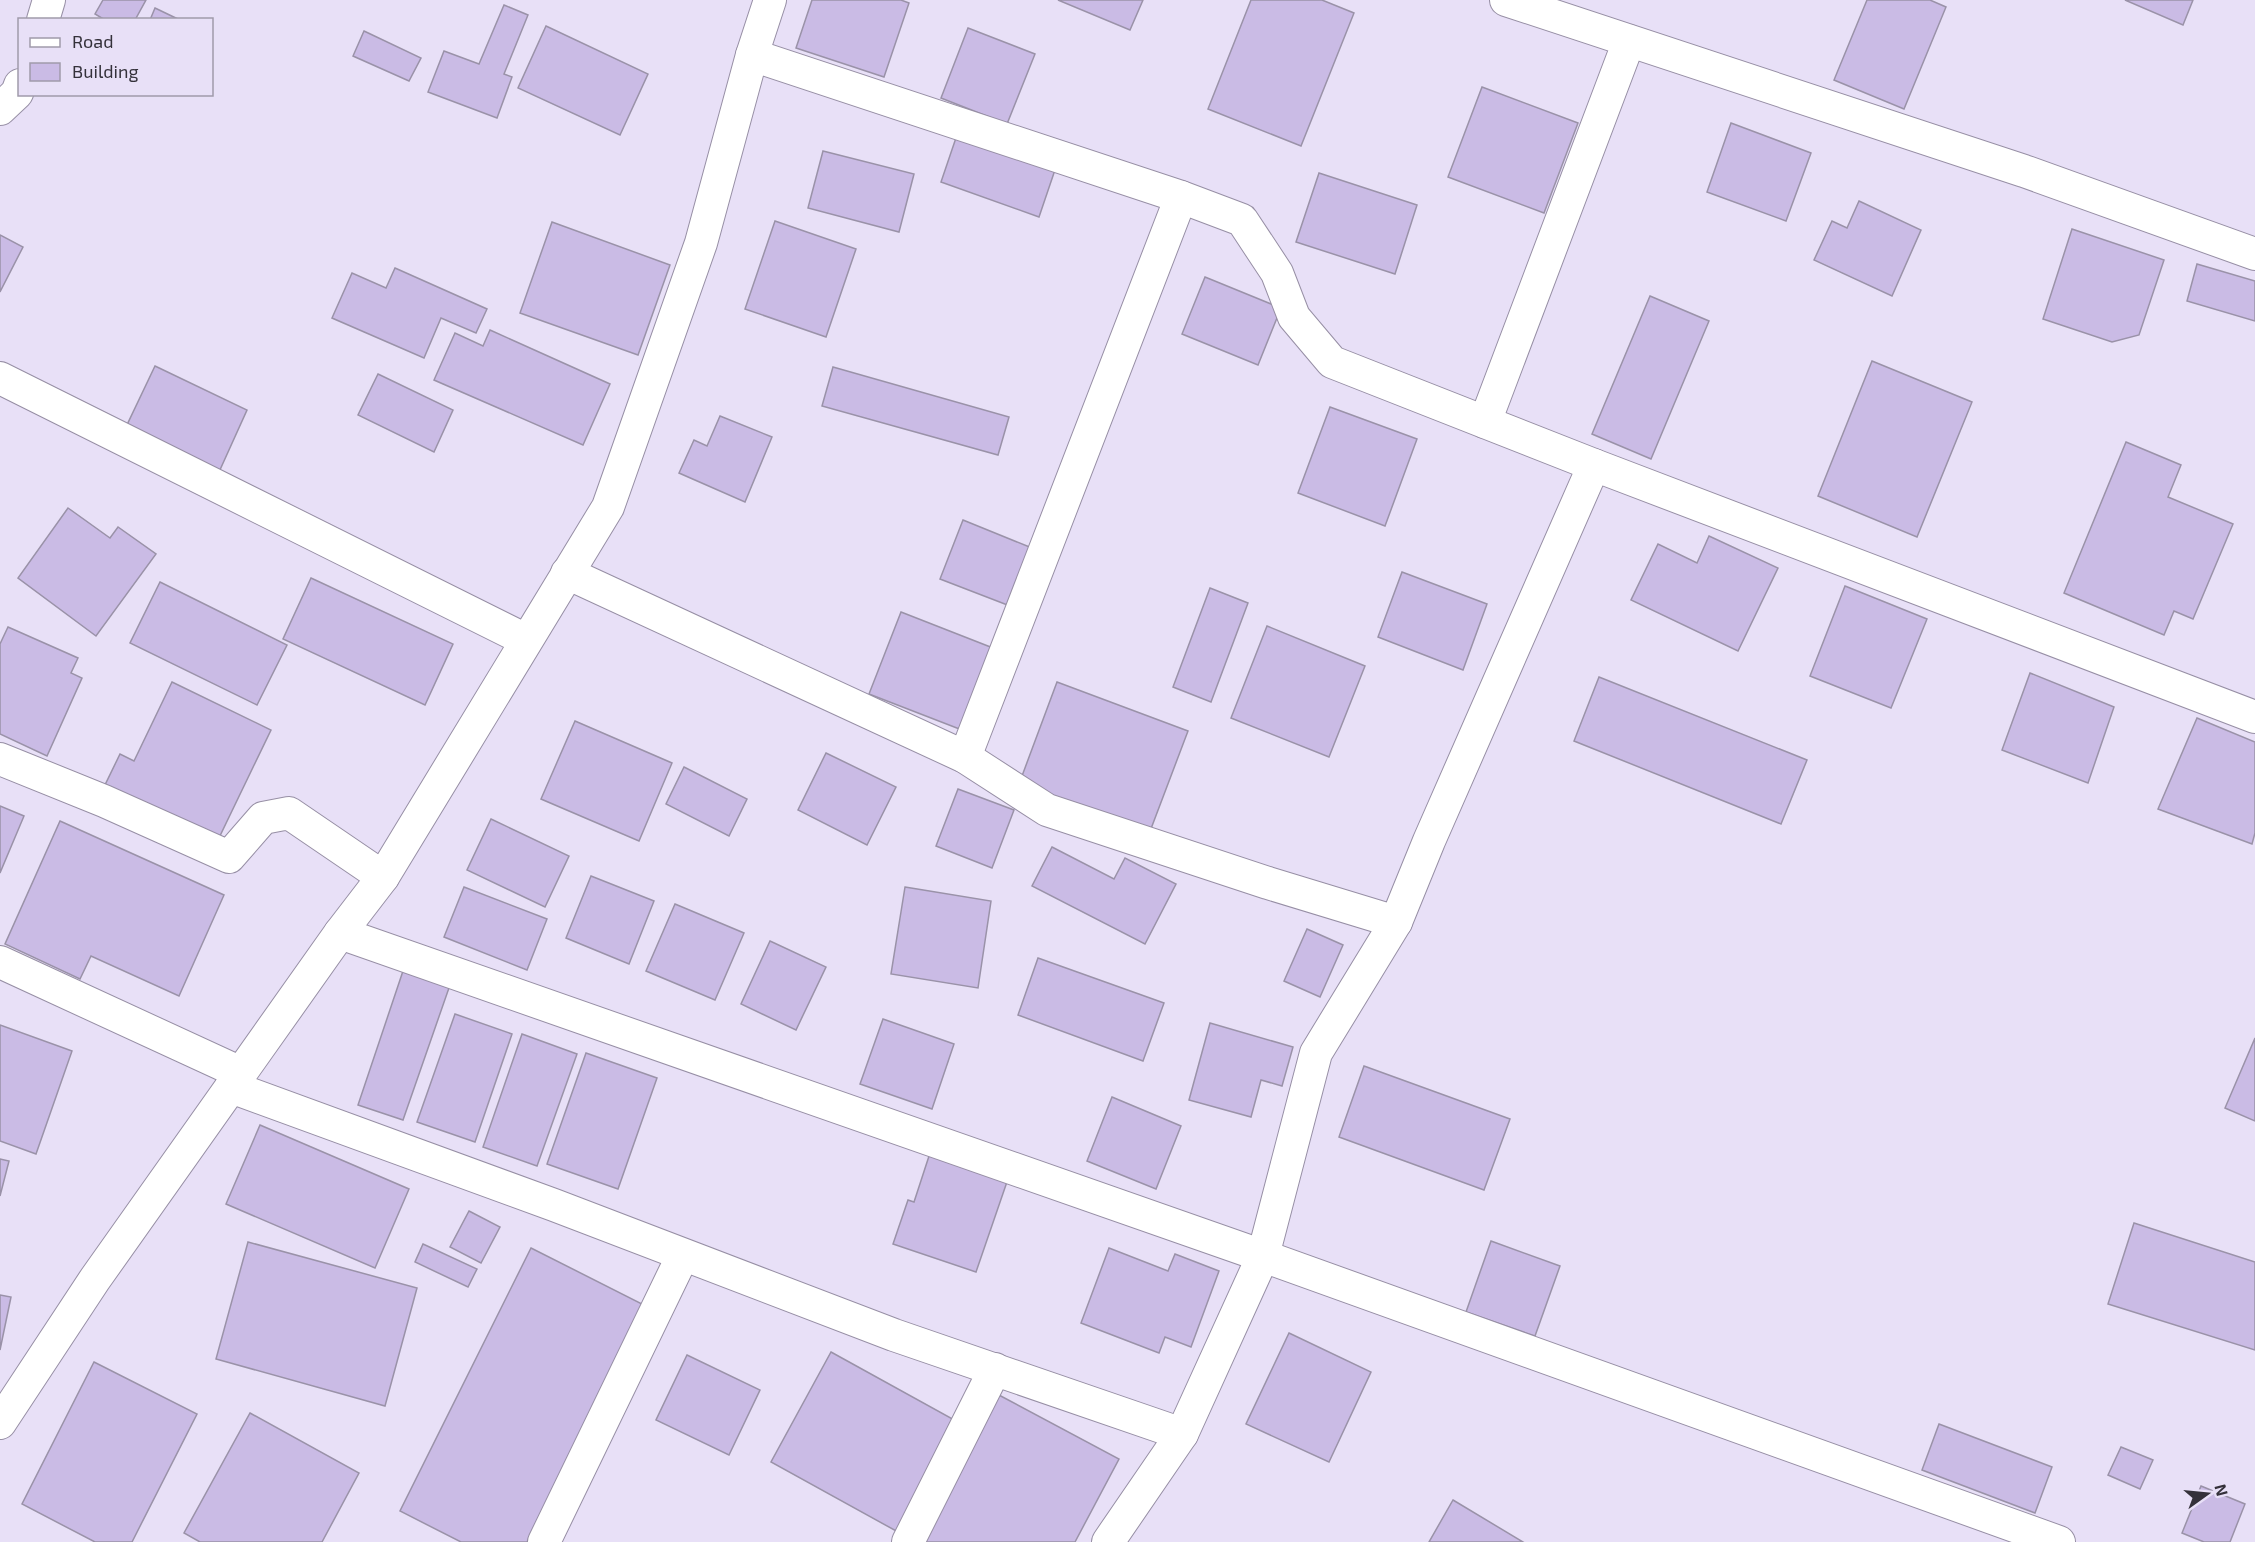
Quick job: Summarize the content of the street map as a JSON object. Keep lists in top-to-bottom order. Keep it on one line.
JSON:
{"legend":["Road","Building"],"north":"right"}
